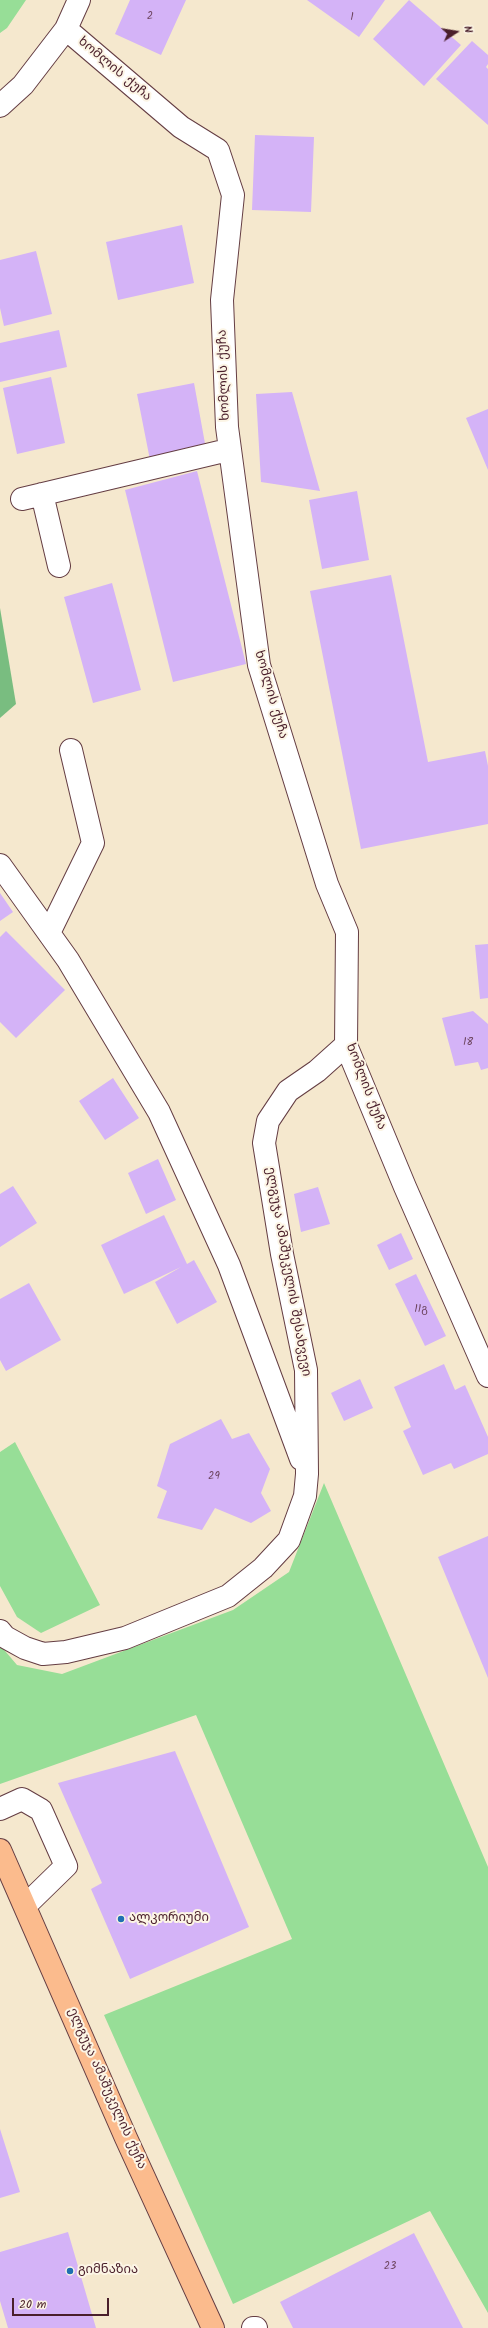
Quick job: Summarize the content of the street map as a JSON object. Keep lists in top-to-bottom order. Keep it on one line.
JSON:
{"streets":{"main road":["ელგუჯა ამაშუკელის ქუჩა"],"street":["ხომლის ქუჩა","ელგუჯა ამაშუკელის შესახვევი"]},"crossings":[["ხომლის ქუჩა","ელგუჯა ამაშუკელის შესახვევი"]],"places":["ალკორიუმი","გიმნაზია"],"house_numbers":["2","1","18","11გ","29","23"],"scale_bar":"20 m","north":"right"}
